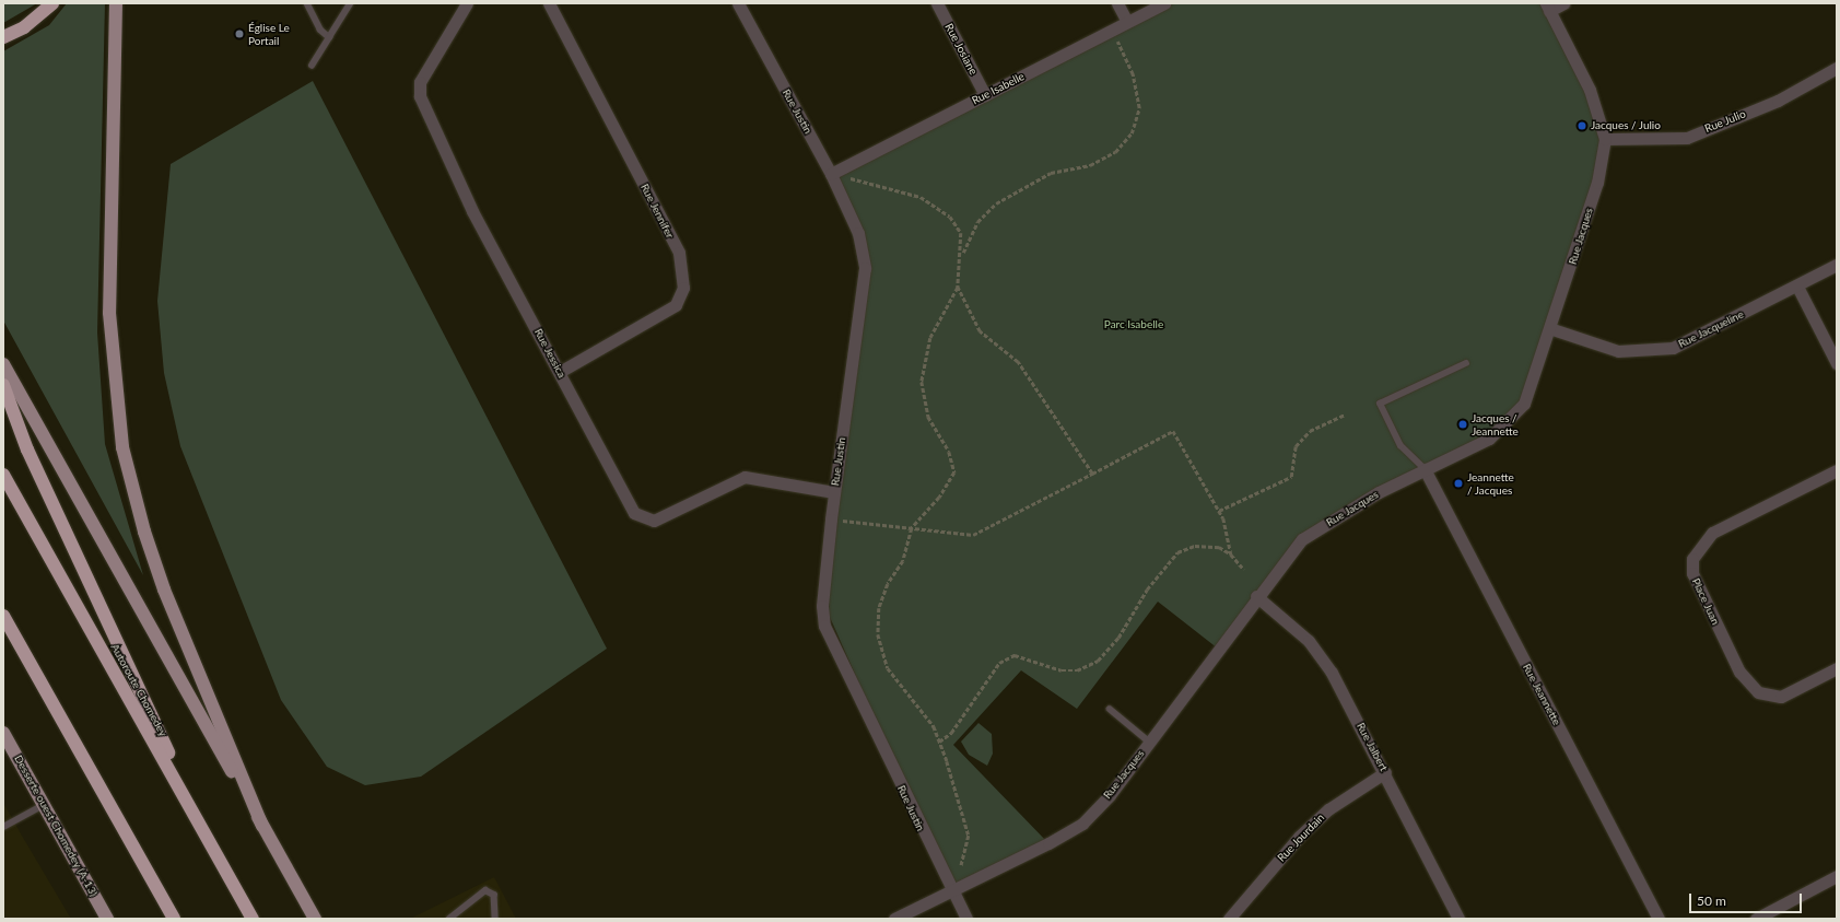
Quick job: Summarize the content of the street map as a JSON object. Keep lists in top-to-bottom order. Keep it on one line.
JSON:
{"streets":{"highway":["Autoroute Chomedey"],"main road":["Desserte ouest Chomedey (A-13)"],"street":["Rue Josiane","Rue Isabelle","Rue Justin","Rue Julio","Rue Jennifer","Rue Jacques","Rue Jacqueline","Rue Jessica","Place Juan","Rue Jeannette","Rue Jalbert","Rue Jourdain"]},"crossings":[["Rue Josiane","Rue Isabelle"],["Rue Isabelle","Rue Justin"],["Rue Justin","Rue Jacques"],["Rue Justin","Rue Jessica"],["Rue Julio","Rue Jacques"],["Rue Jennifer","Rue Jessica"],["Rue Jacques","Rue Jacqueline"],["Rue Jacques","Rue Jeannette"],["Rue Jacques","Rue Jalbert"],["Rue Jalbert","Rue Jourdain"]],"parks":["Parc Isabelle"],"places":["Église Le Portail","Jacques / Julio","Jacques / Jeannette","Jeannette / Jacques"],"scale_bar":"50 m"}
